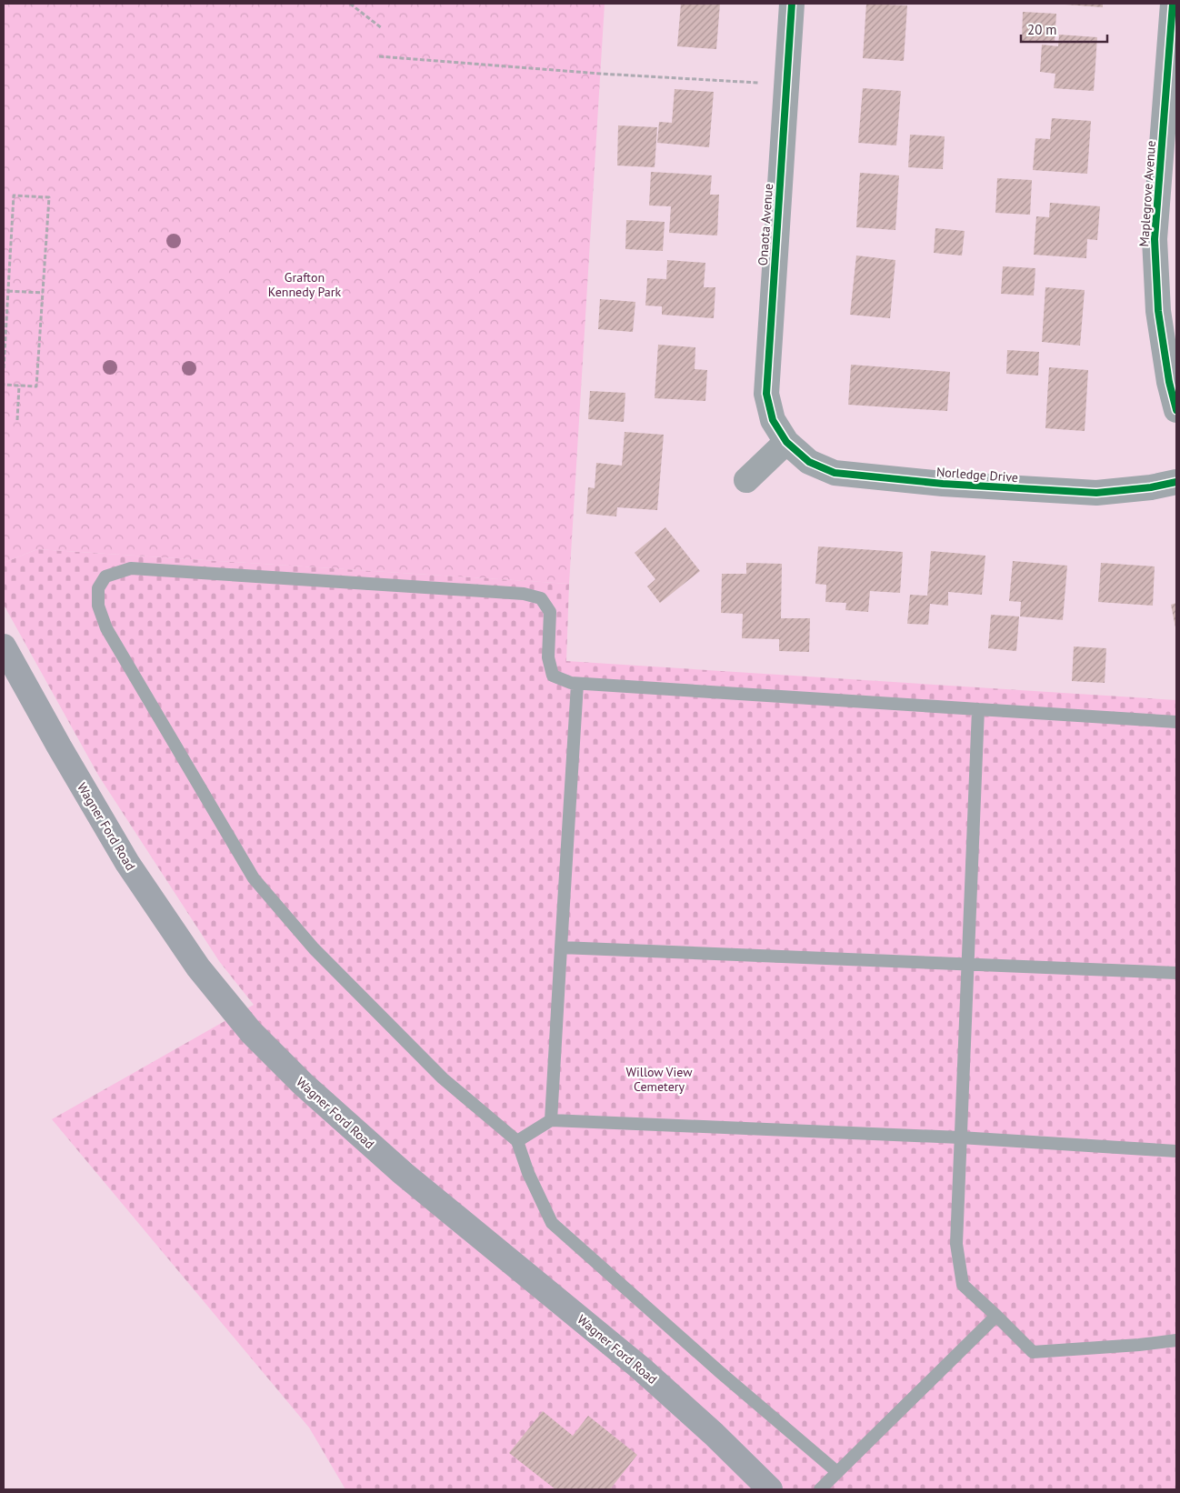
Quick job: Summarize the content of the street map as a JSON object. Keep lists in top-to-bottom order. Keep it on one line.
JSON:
{"streets":{"main road":["Wagner Ford Road"],"street":["Maplegrove Avenue","Onaota Avenue","Norledge Drive"]},"crossings":[["Onaota Avenue","Norledge Drive"]],"parks":["Grafton Kennedy Park","Willow View Cemetery"],"scale_bar":"20 m"}
